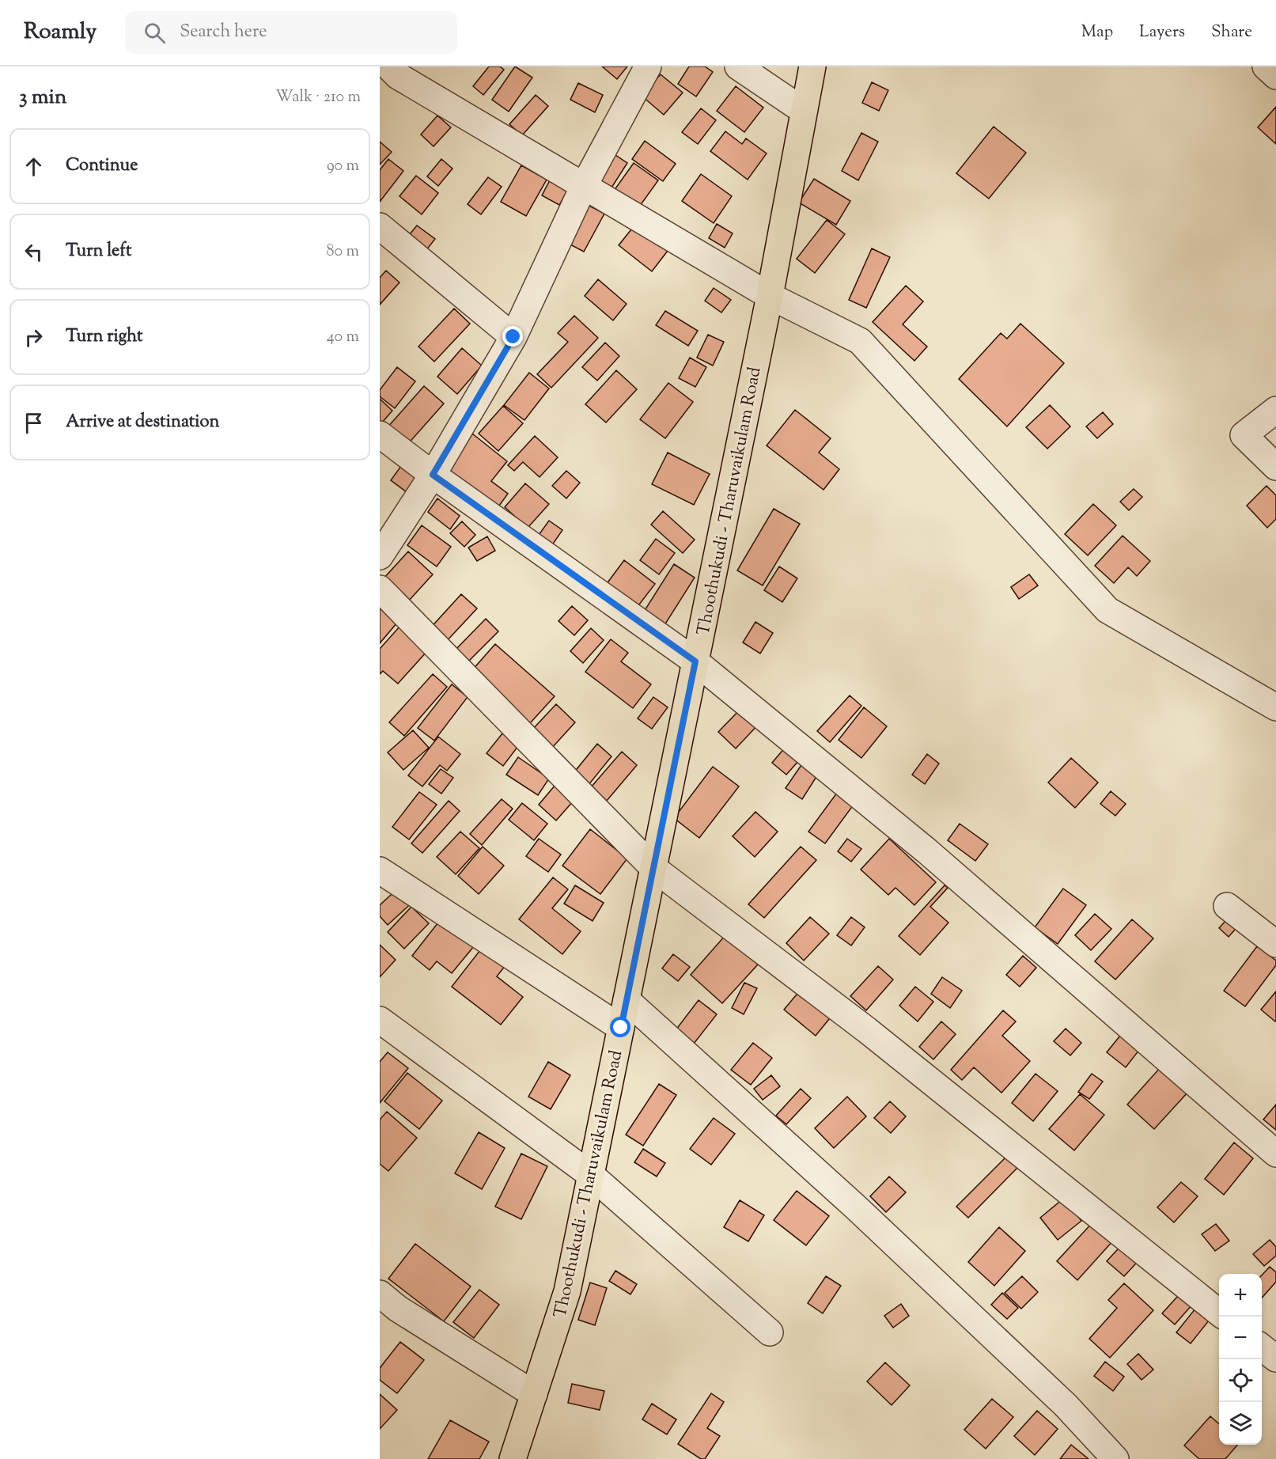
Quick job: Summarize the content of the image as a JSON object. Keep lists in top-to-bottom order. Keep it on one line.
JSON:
{"streets":{"main road":["Thoothukudi - Tharuvaikulam Road"]},"page":{"header":"Roamly","search":"Search here","nav":["Map","Layers","Share"],"heading":["3 min","Walk · 210 m"],"list":[["Continue","90 m"],["Turn left","80 m"],["Turn right","40 m"],"Arrive at destination"],"map_buttons":["+","−"]}}
